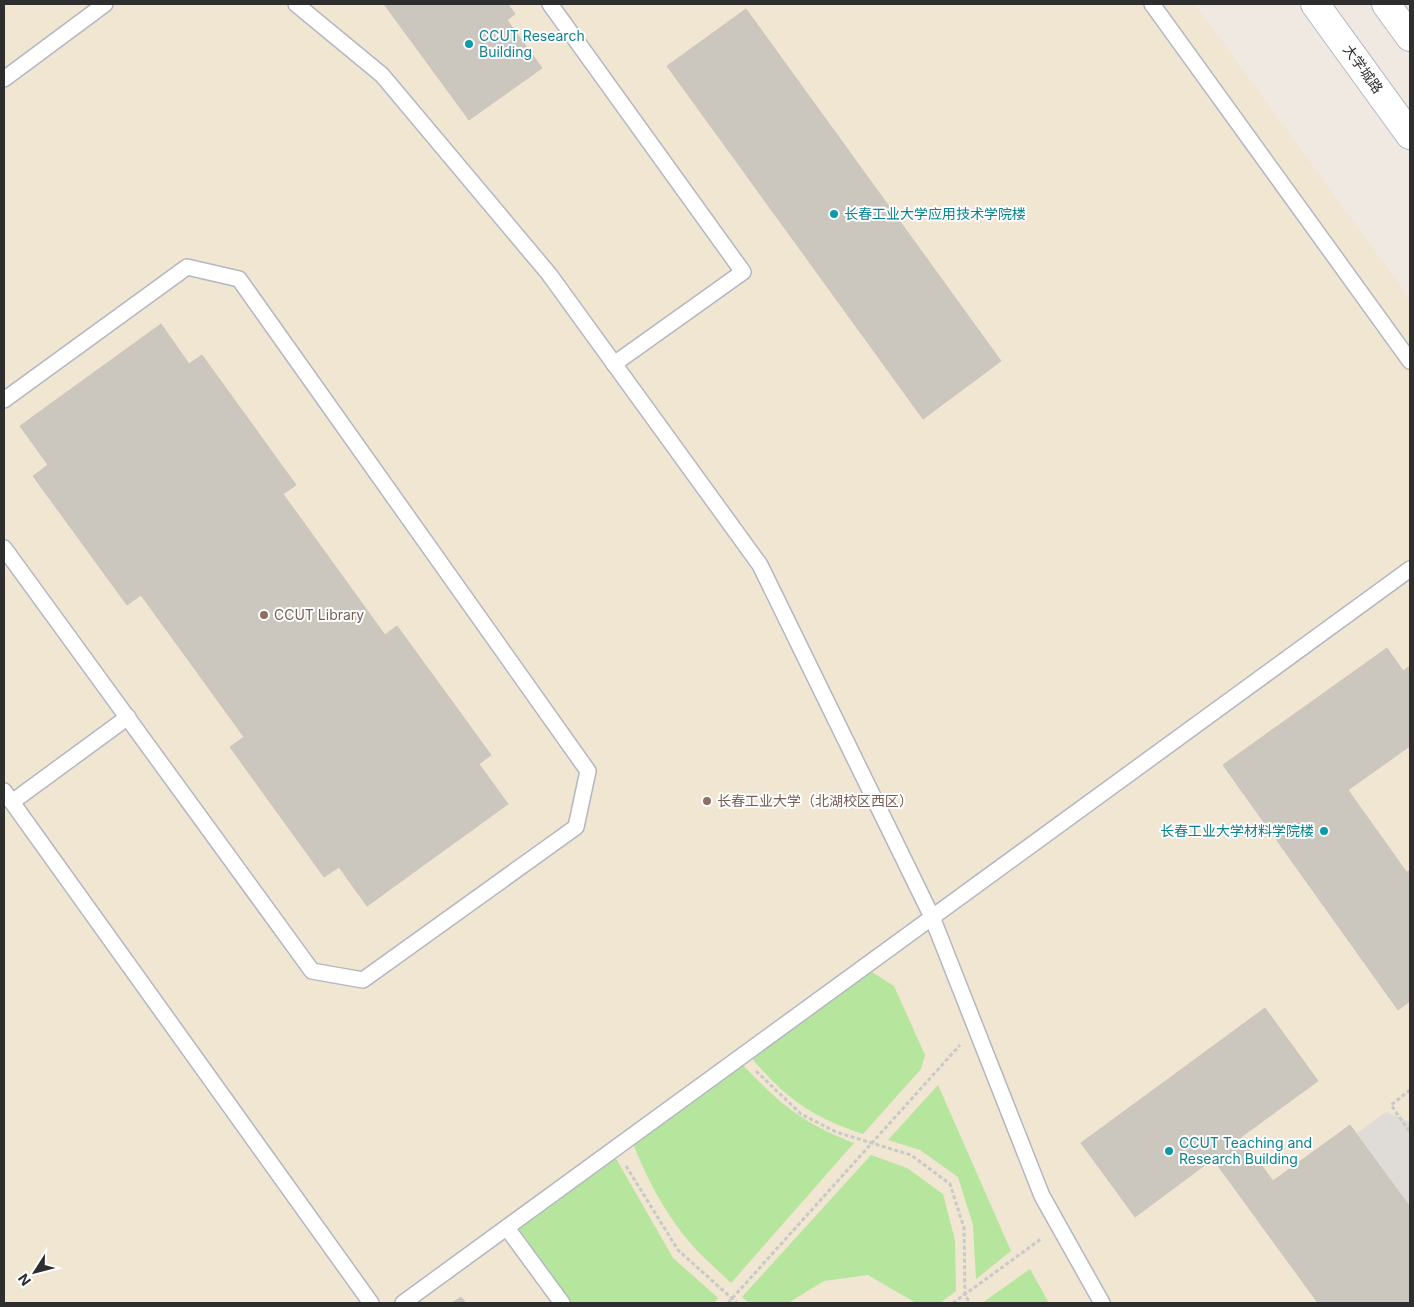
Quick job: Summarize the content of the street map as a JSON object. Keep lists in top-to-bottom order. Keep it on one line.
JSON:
{"streets":{"street":["大学城路"]},"places":["CCUT Research Building","长春工业大学应用技术学院楼","CCUT Library","长春工业大学（北湖校区西区）","长春工业大学材料学院楼","CCUT Teaching and Research Building"],"north":"bottom left"}
